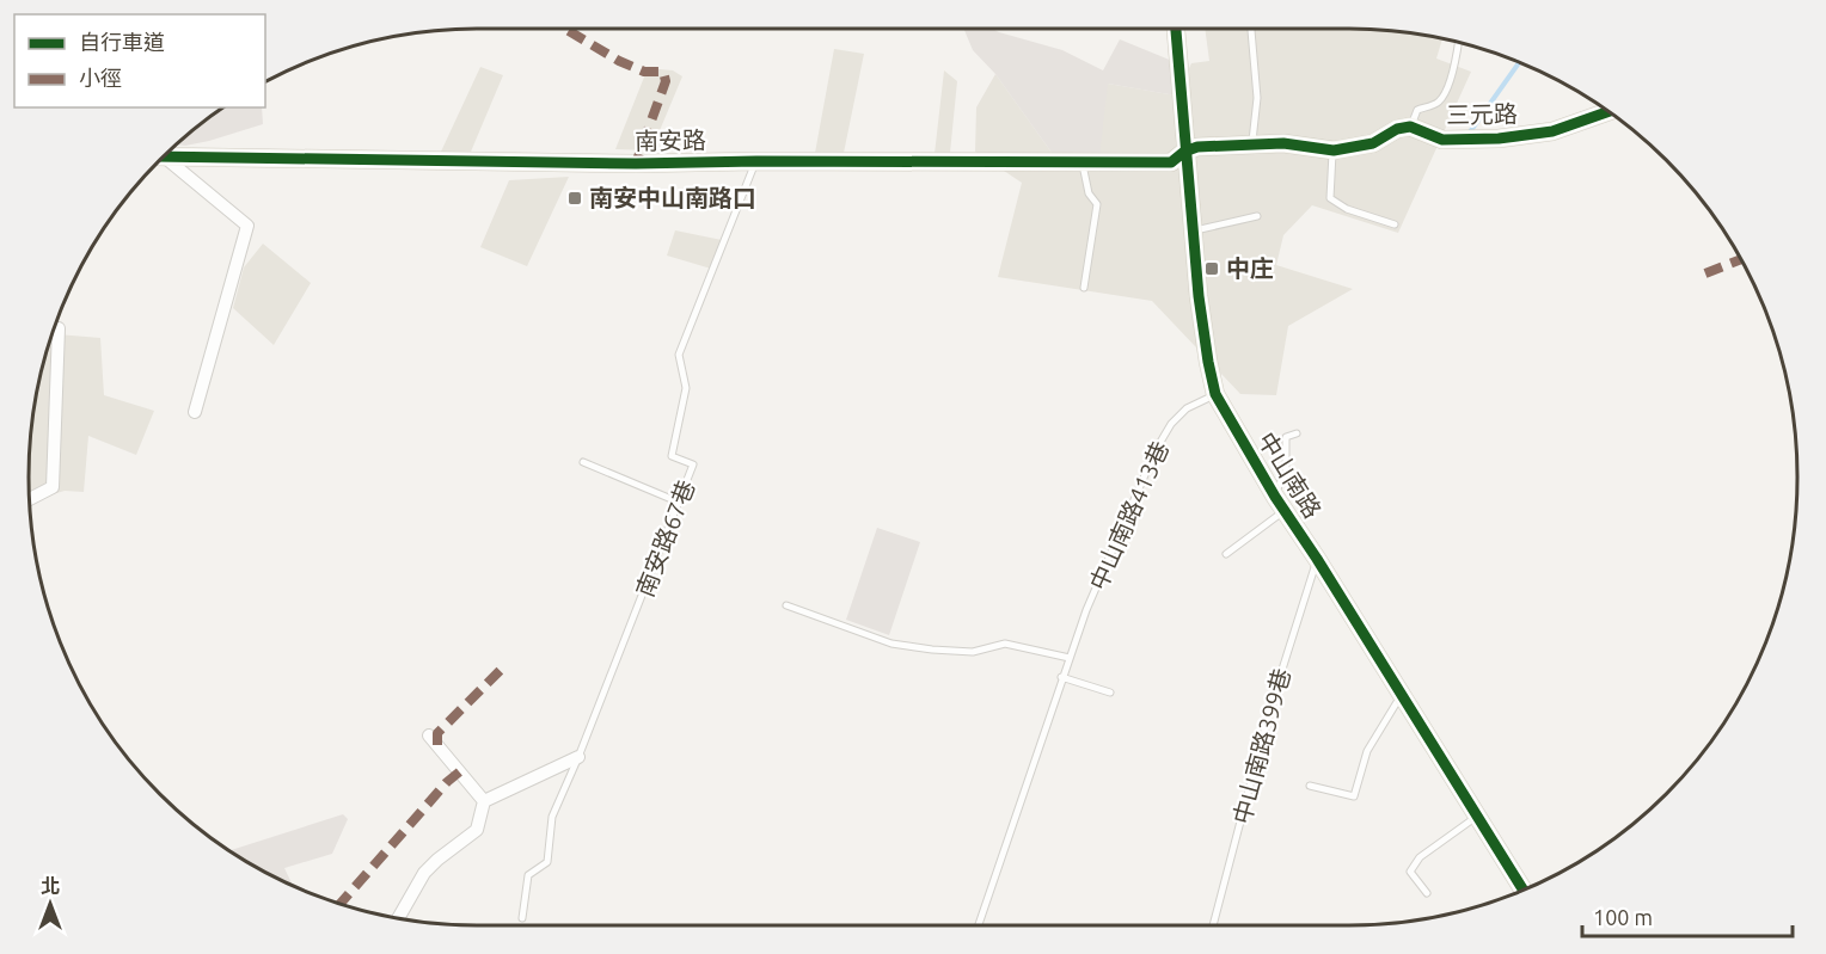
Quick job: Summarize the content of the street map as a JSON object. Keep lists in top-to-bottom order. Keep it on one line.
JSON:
{"streets":{"street":["三元路","南安路","中山南路"],"lane":["中山南路413巷","南安路67巷","中山南路399巷"]},"crossings":[["南安路","中山南路"],["南安路","南安路67巷"],["中山南路","中山南路413巷"],["中山南路","中山南路399巷"]],"places":{"transit":["南安中山南路口","中庄"]},"legend":["自行車道","小徑"],"scale_bar":"100 m","north":"top"}
